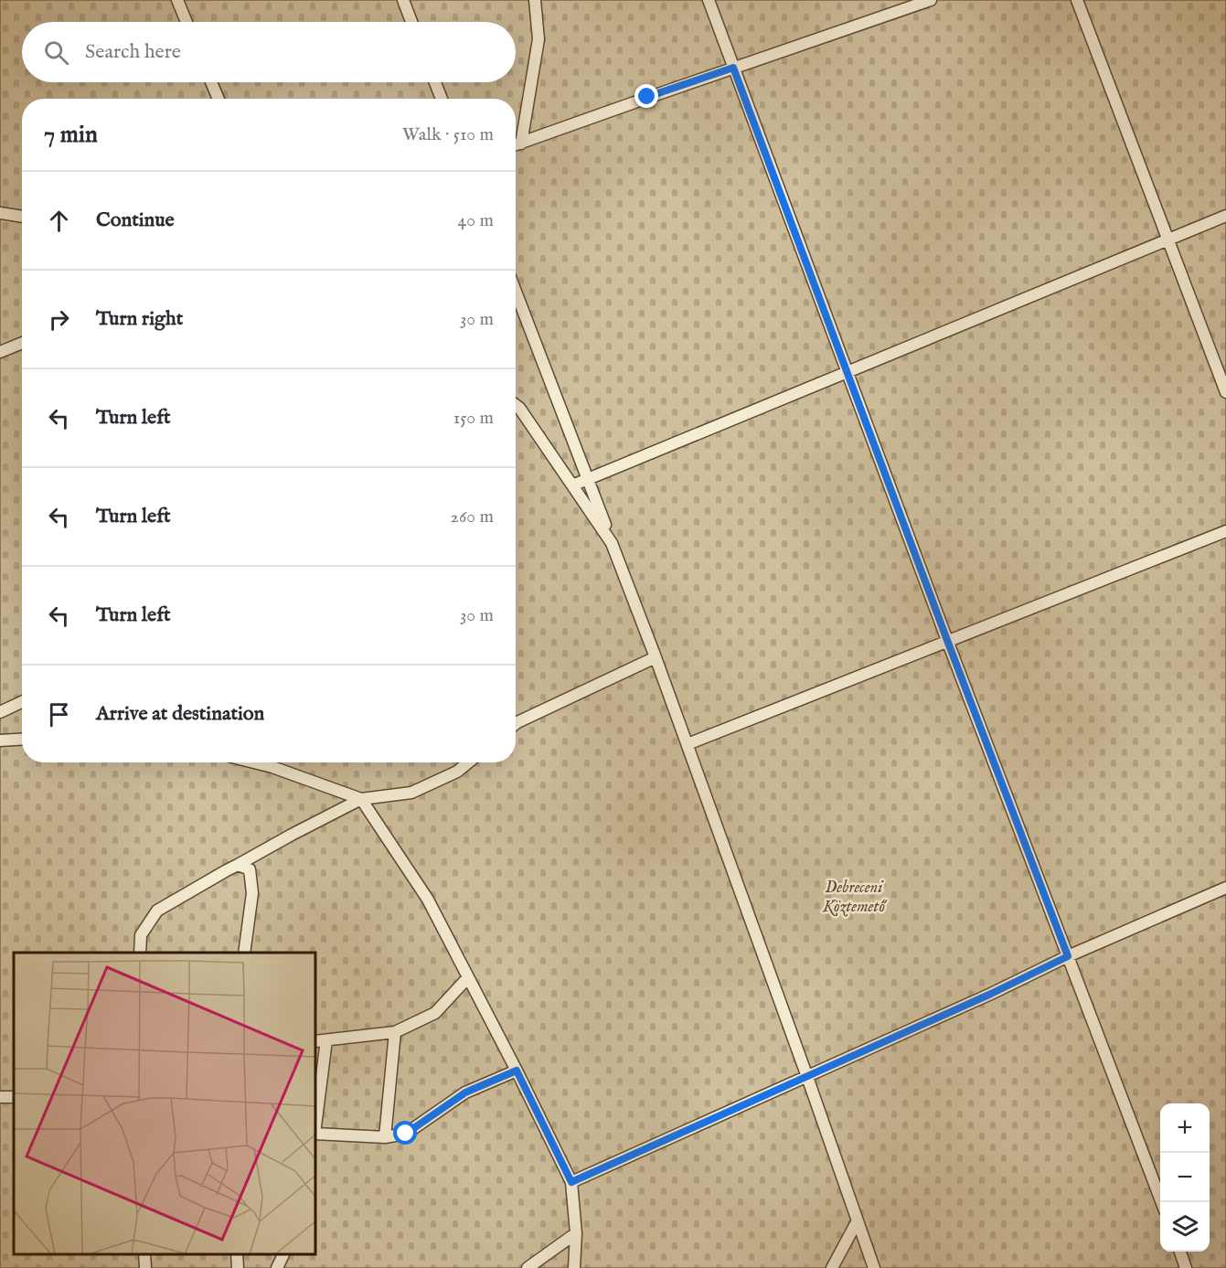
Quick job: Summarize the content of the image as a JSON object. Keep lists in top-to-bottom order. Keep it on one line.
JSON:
{"parks":["Debreceni Köztemető"],"page":{"search":"Search here","heading":["7 min","Walk · 510 m"],"list":[["Continue","40 m"],["Turn right","30 m"],["Turn left","150 m"],["Turn left","260 m"],["Turn left","30 m"],"Arrive at destination"],"map_buttons":["+","−"]}}
